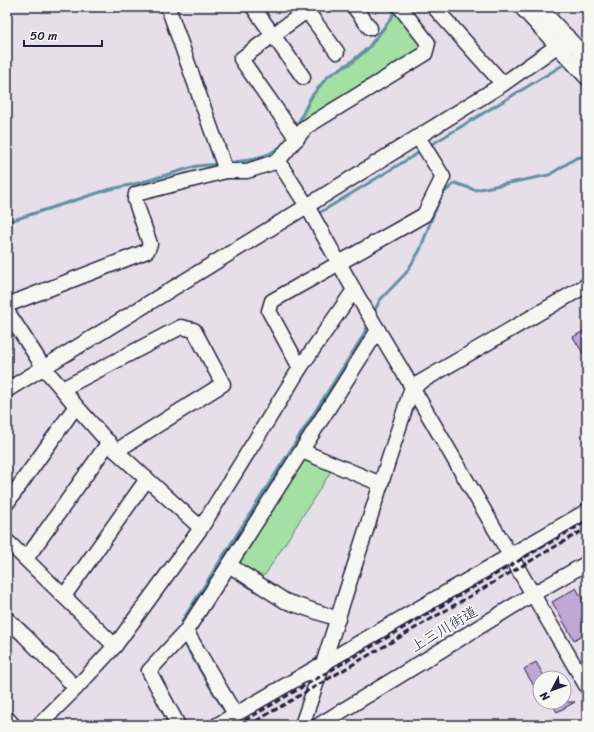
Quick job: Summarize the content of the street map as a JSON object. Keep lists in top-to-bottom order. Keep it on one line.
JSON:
{"streets":{"street":["上三川街道"]},"scale_bar":"50 m","north":"bottom left"}
